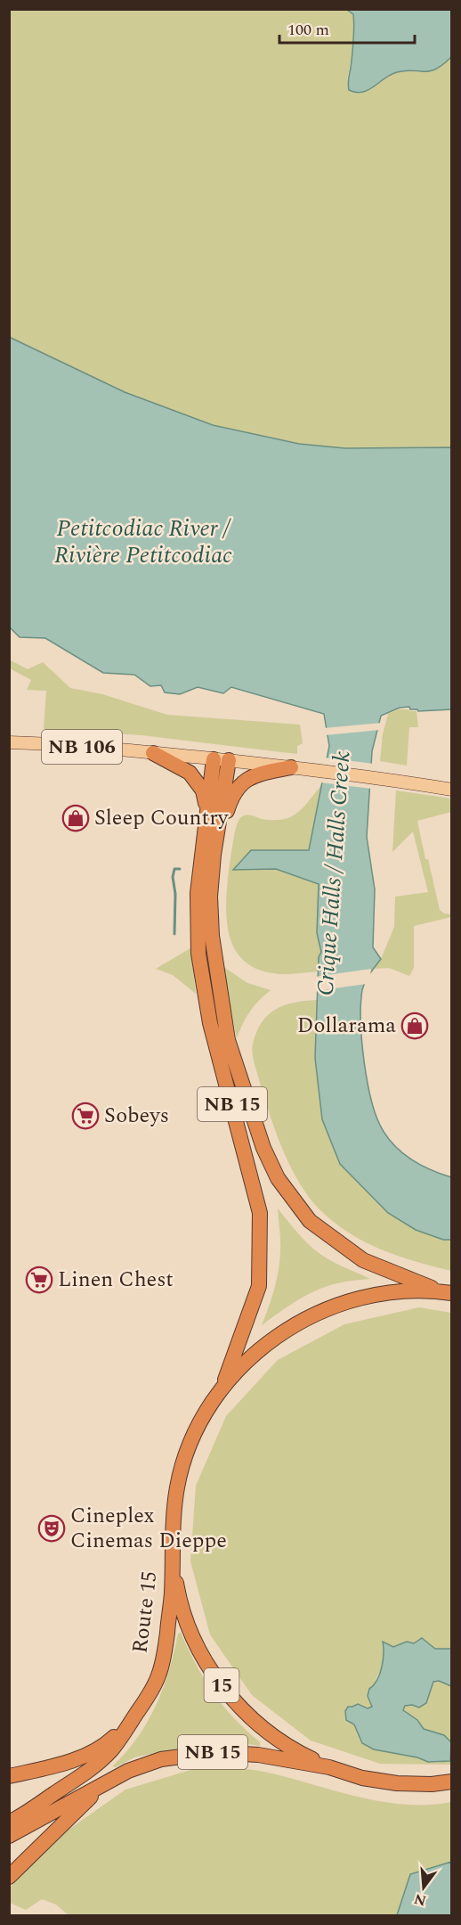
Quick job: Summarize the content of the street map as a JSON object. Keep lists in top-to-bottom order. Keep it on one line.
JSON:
{"streets":{"highway":["NB 15","Route 15","15"],"main road":["NB 106"]},"crossings":[["NB 106","NB 15"],["NB 15","Route 15"],["NB 15","15"],["Route 15","15"]],"water":["Petitcodiac River / Rivière Petitcodiac","Crique Halls / Halls Creek"],"places":{"shop":["Sleep Country","Dollarama"],"supermarket":["Sobeys","Linen Chest"],"theatre":["Cineplex Cinemas Dieppe"]},"scale_bar":"100 m","north":"bottom"}
